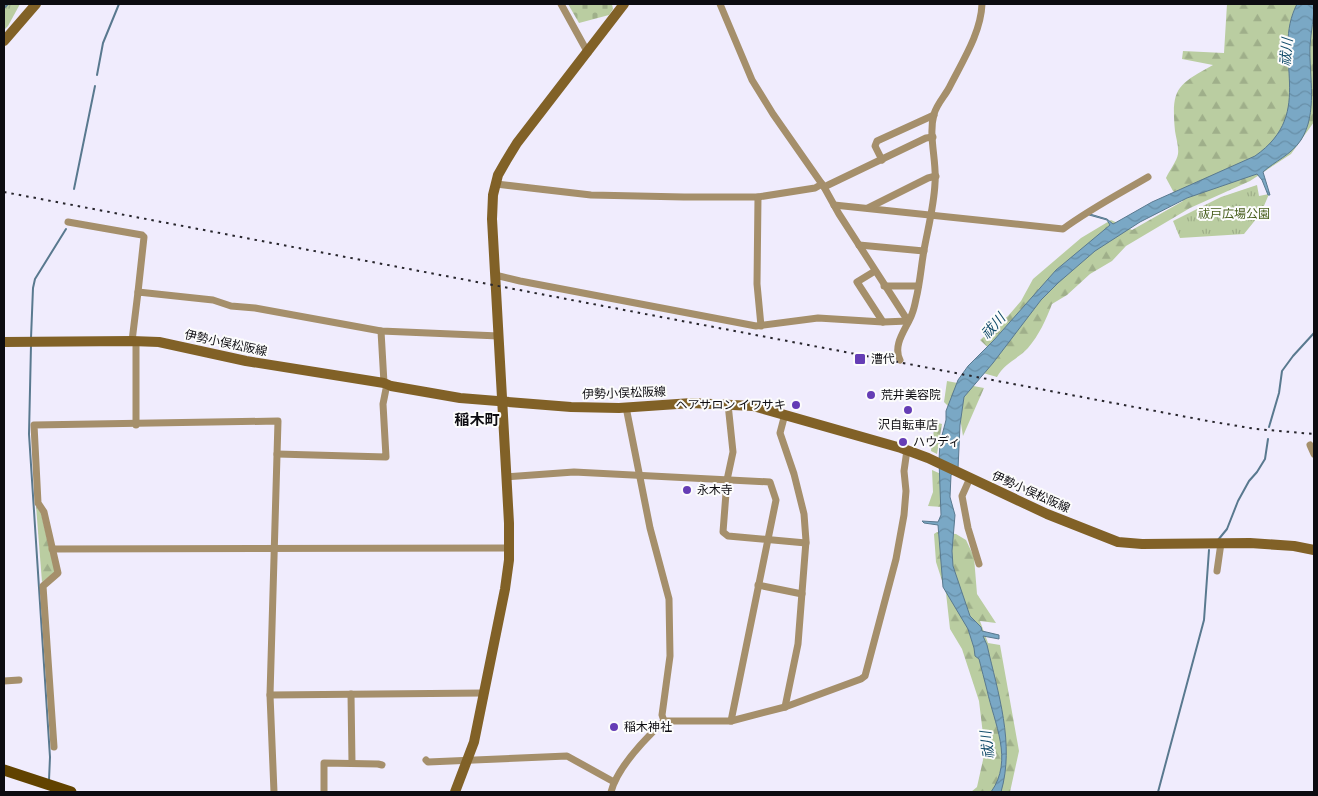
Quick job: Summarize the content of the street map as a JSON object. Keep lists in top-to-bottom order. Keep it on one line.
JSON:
{"streets":{"main road":["伊勢小俣松阪線"]},"districts":["稲木町"],"water":["祓川"],"parks":["祓戸広場公園"],"places":{"transit":["漕代"],"other":["荒井美容院","ヘアサロン イワサキ","沢自転車店","ハウディ","永木寺","稲木神社"]}}
